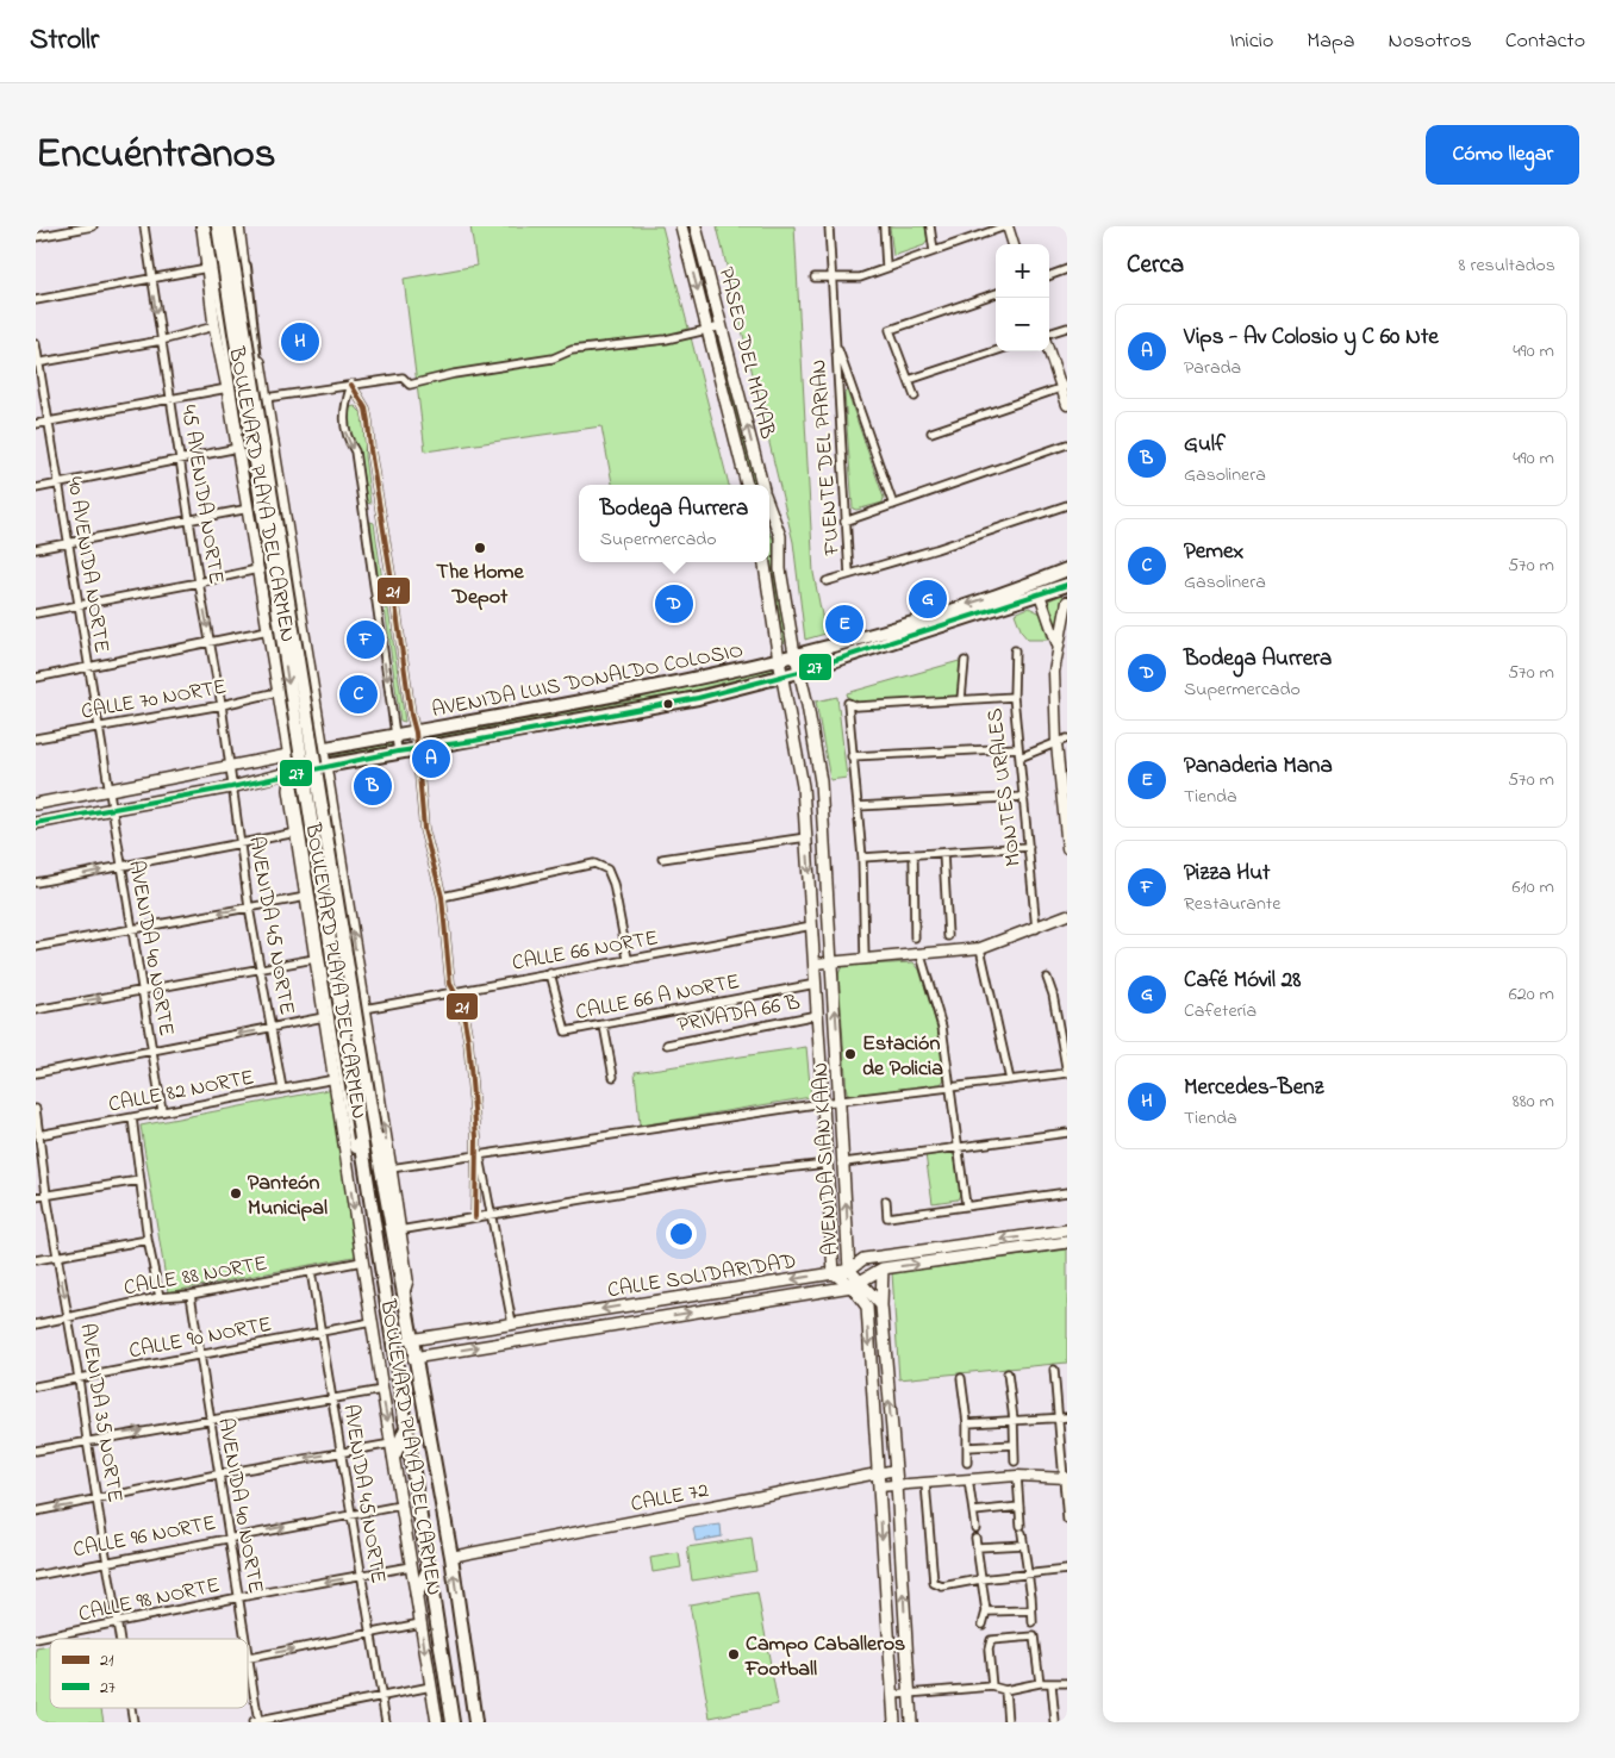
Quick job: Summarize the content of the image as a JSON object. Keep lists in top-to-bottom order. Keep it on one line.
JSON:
{"streets":{"main road":["PASEO DEL MAYAB","BOULEVARD PLAYA DEL CARMEN","AVENIDA LUIS DONALDO COLOSIO","AVENIDA SIAN KAAN","CALLE SOLIDARIDAD"],"street":["FUENTE DEL PARIAN","45 AVENIDA NORTE","40 AVENIDA NORTE","CALLE 70 NORTE","MONTES URALES","AVENIDA 45 NORTE","AVENIDA 40 NORTE","CALLE 66 NORTE","CALLE 66 A NORTE","PRIVADA 66 B","CALLE 82 NORTE","CALLE 88 NORTE","CALLE 90 NORTE","AVENIDA 35 NORTE","CALLE 72","CALLE 96 NORTE","CALLE 98 NORTE"]},"crossings":[["45 AVENIDA NORTE","AVENIDA LUIS DONALDO COLOSIO"],["45 AVENIDA NORTE","CALLE 70 NORTE"],["45 AVENIDA NORTE","AVENIDA 45 NORTE"],["BOULEVARD PLAYA DEL CARMEN","AVENIDA LUIS DONALDO COLOSIO"],["BOULEVARD PLAYA DEL CARMEN","CALLE 70 NORTE"],["BOULEVARD PLAYA DEL CARMEN","CALLE 66 NORTE"],["BOULEVARD PLAYA DEL CARMEN","CALLE 82 NORTE"],["BOULEVARD PLAYA DEL CARMEN","CALLE 88 NORTE"],["BOULEVARD PLAYA DEL CARMEN","CALLE 90 NORTE"],["BOULEVARD PLAYA DEL CARMEN","CALLE 96 NORTE"],["BOULEVARD PLAYA DEL CARMEN","CALLE 98 NORTE"],["40 AVENIDA NORTE","AVENIDA LUIS DONALDO COLOSIO"],["40 AVENIDA NORTE","CALLE 70 NORTE"],["40 AVENIDA NORTE","AVENIDA 40 NORTE"],["AVENIDA LUIS DONALDO COLOSIO","AVENIDA 45 NORTE"],["AVENIDA LUIS DONALDO COLOSIO","AVENIDA 40 NORTE"],["AVENIDA LUIS DONALDO COLOSIO","AVENIDA SIAN KAAN"],["AVENIDA 45 NORTE","CALLE 82 NORTE"],["AVENIDA 45 NORTE","CALLE 88 NORTE"],["AVENIDA 45 NORTE","CALLE 90 NORTE"],["AVENIDA 45 NORTE","CALLE 96 NORTE"],["AVENIDA 45 NORTE","CALLE 98 NORTE"],["AVENIDA 40 NORTE","CALLE 82 NORTE"],["AVENIDA 40 NORTE","CALLE 88 NORTE"],["AVENIDA 40 NORTE","CALLE 90 NORTE"],["AVENIDA 40 NORTE","CALLE 96 NORTE"],["AVENIDA 40 NORTE","CALLE 98 NORTE"],["CALLE 66 NORTE","CALLE 66 A NORTE"],["CALLE 66 NORTE","AVENIDA SIAN KAAN"],["CALLE 66 A NORTE","AVENIDA SIAN KAAN"],["PRIVADA 66 B","AVENIDA SIAN KAAN"],["CALLE 82 NORTE","AVENIDA 35 NORTE"],["AVENIDA SIAN KAAN","CALLE SOLIDARIDAD"],["AVENIDA SIAN KAAN","CALLE 72"],["CALLE 88 NORTE","AVENIDA 35 NORTE"],["CALLE 90 NORTE","AVENIDA 35 NORTE"],["AVENIDA 35 NORTE","CALLE 96 NORTE"],["AVENIDA 35 NORTE","CALLE 98 NORTE"]],"places":["The Home Depot","Estación de Policia","Panteón Municipal","Campo Caballeros Football"],"lines":["transit line 21","transit line 27"],"legend":["21","27"],"page":{"header":"Strollr","nav":["Inicio","Mapa","Nosotros","Contacto"],"title":"Encuéntranos","buttons":"Cómo llegar","heading":["Cerca","8 resultados"],"map_buttons":["+","−"],"list":[{"mark":"A","name":"Vips - Av Colosio y C 60 Nte","note":"Parada","value":"490 m"},{"mark":"B","name":"Gulf","note":"Gasolinera","value":"490 m"},{"mark":"C","name":"Pemex","note":"Gasolinera","value":"570 m"},{"mark":"D","name":"Bodega Aurrera","note":"Supermercado","value":"570 m"},{"mark":"E","name":"Panaderia Mana","note":"Tienda","value":"570 m"},{"mark":"F","name":"Pizza Hut","note":"Restaurante","value":"610 m"},{"mark":"G","name":"Café Móvil 28","note":"Cafetería","value":"620 m"},{"mark":"H","name":"Mercedes-Benz","note":"Tienda","value":"880 m"}],"pins":["H","G","D","E","F","C","A","B"],"popup":["Bodega Aurrera","Supermercado"]}}
